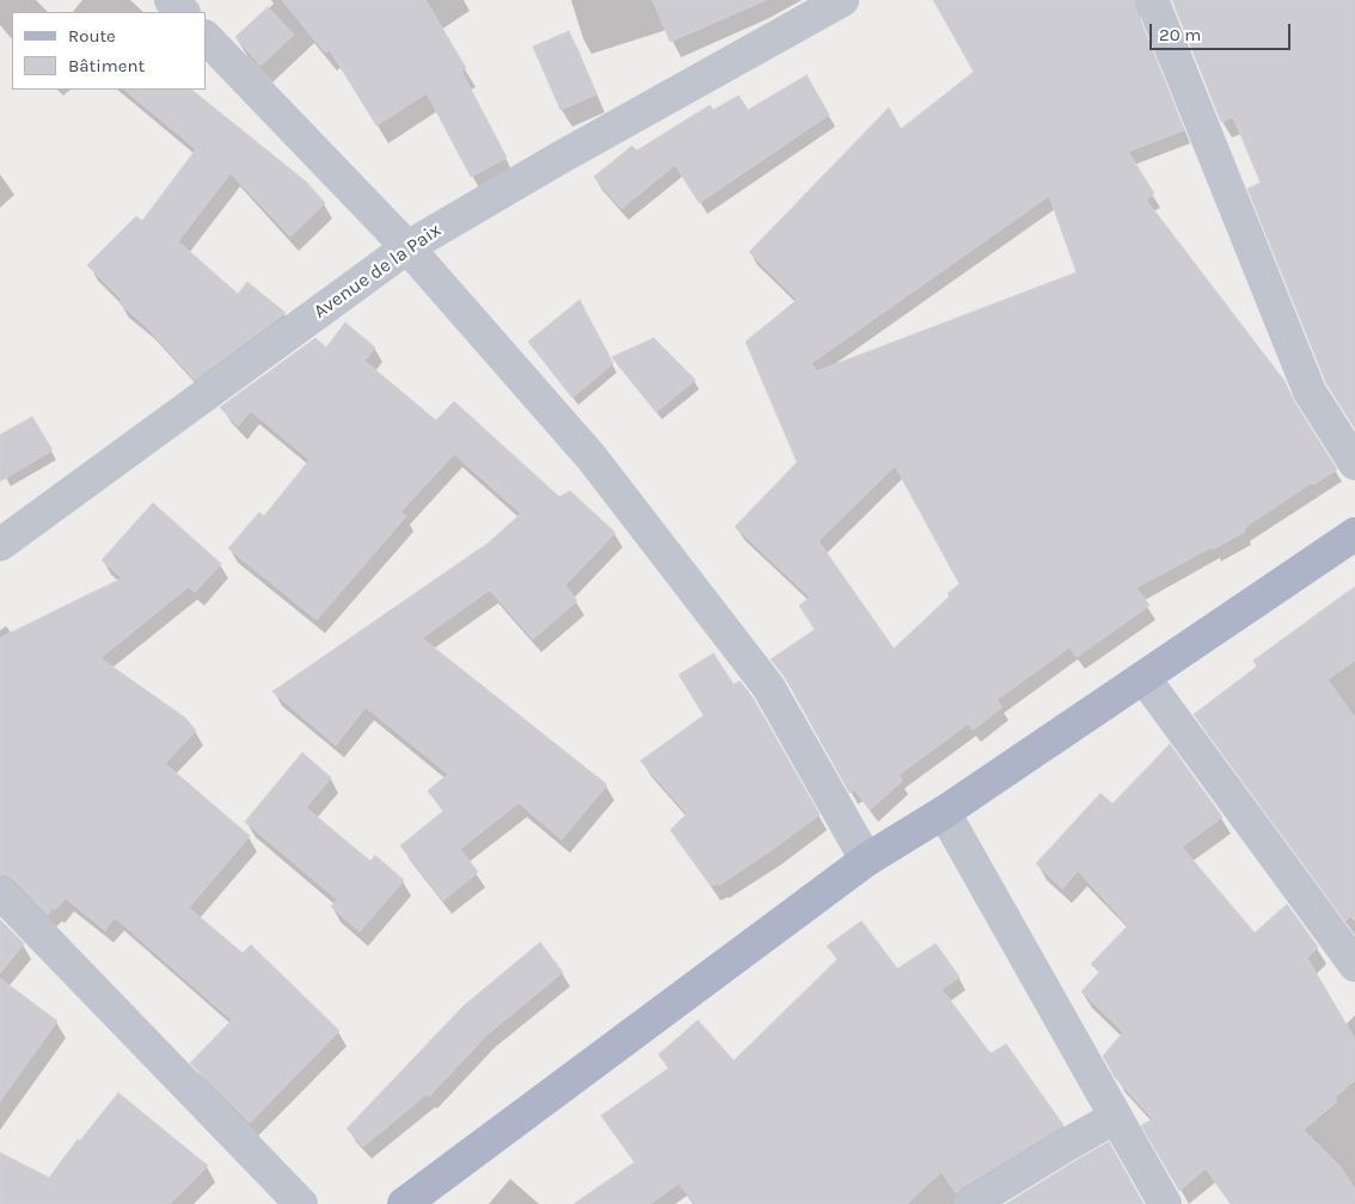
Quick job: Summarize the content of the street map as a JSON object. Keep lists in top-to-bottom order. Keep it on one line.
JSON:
{"streets":{"street":["Avenue de la Paix"]},"legend":["Route","Bâtiment"],"scale_bar":"20 m"}
